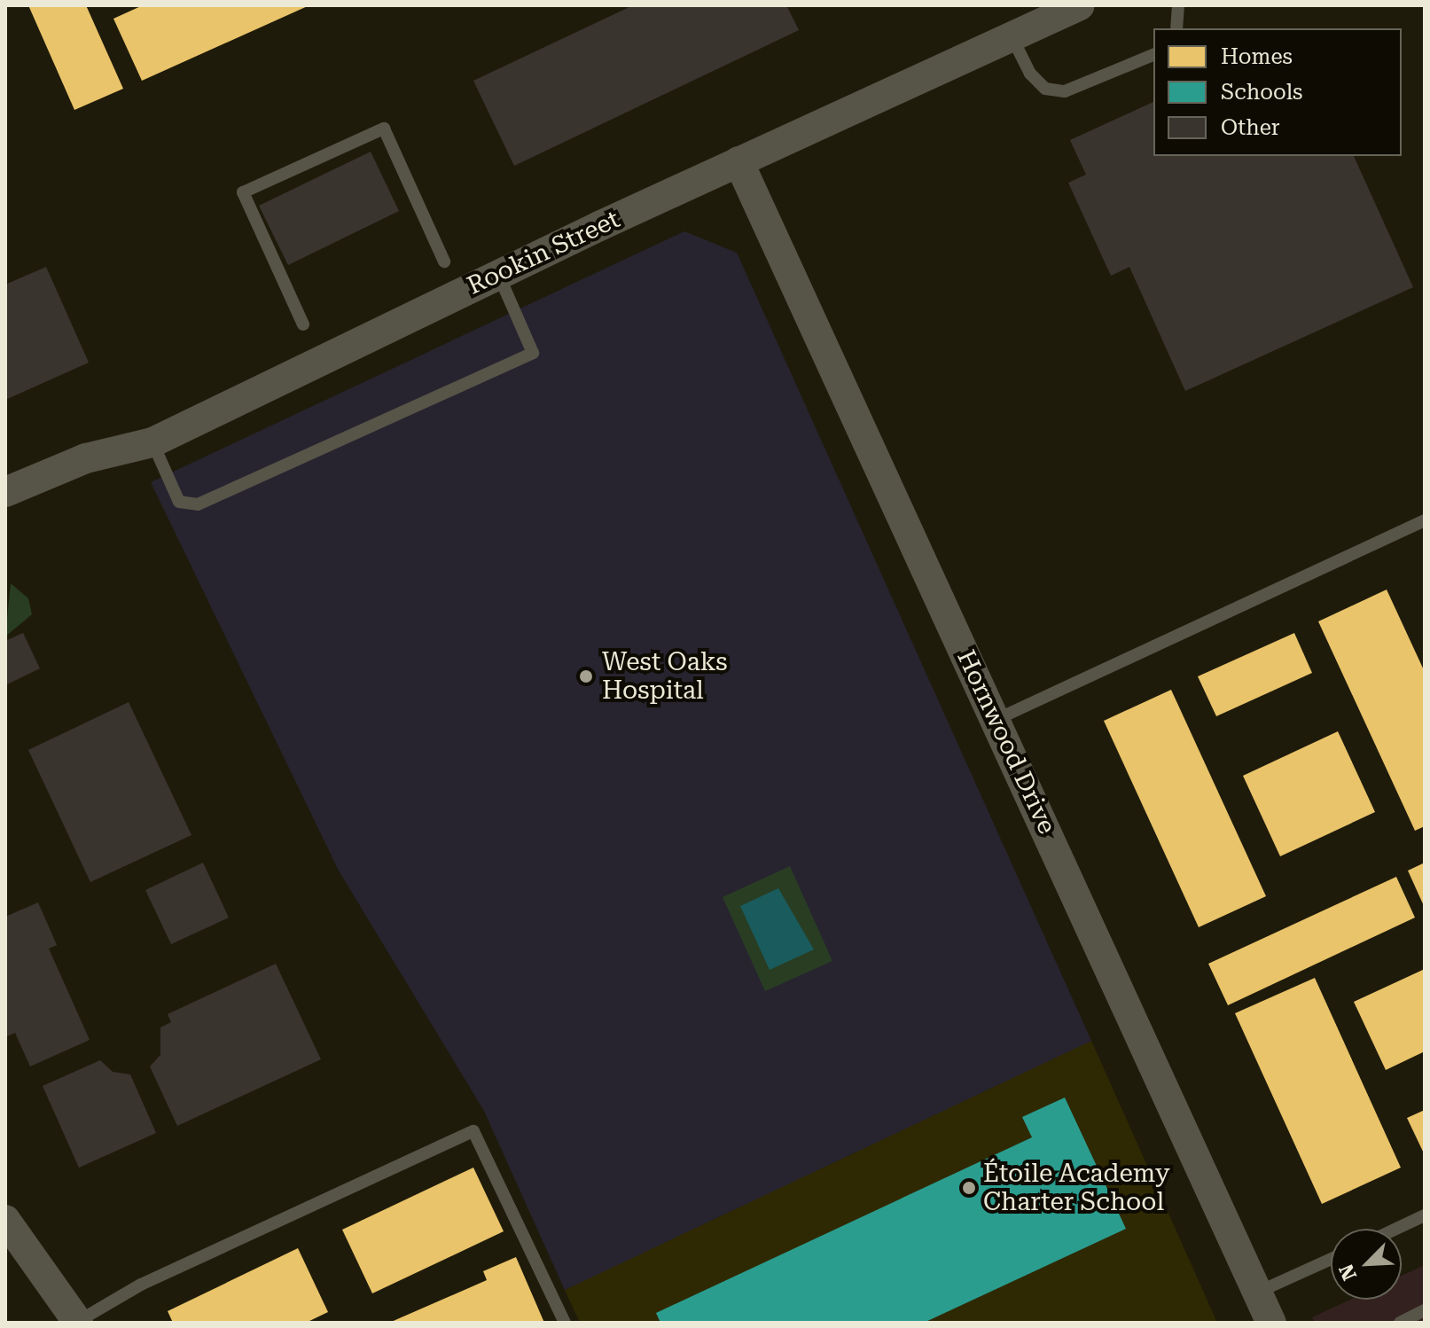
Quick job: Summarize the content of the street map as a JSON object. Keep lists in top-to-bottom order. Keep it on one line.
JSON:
{"streets":{"street":["Rookin Street","Hornwood Drive"]},"crossings":[["Rookin Street","Hornwood Drive"]],"places":["West Oaks Hospital","Étoile Academy Charter School"],"legend":["Homes","Schools","Other"],"north":"bottom left"}
